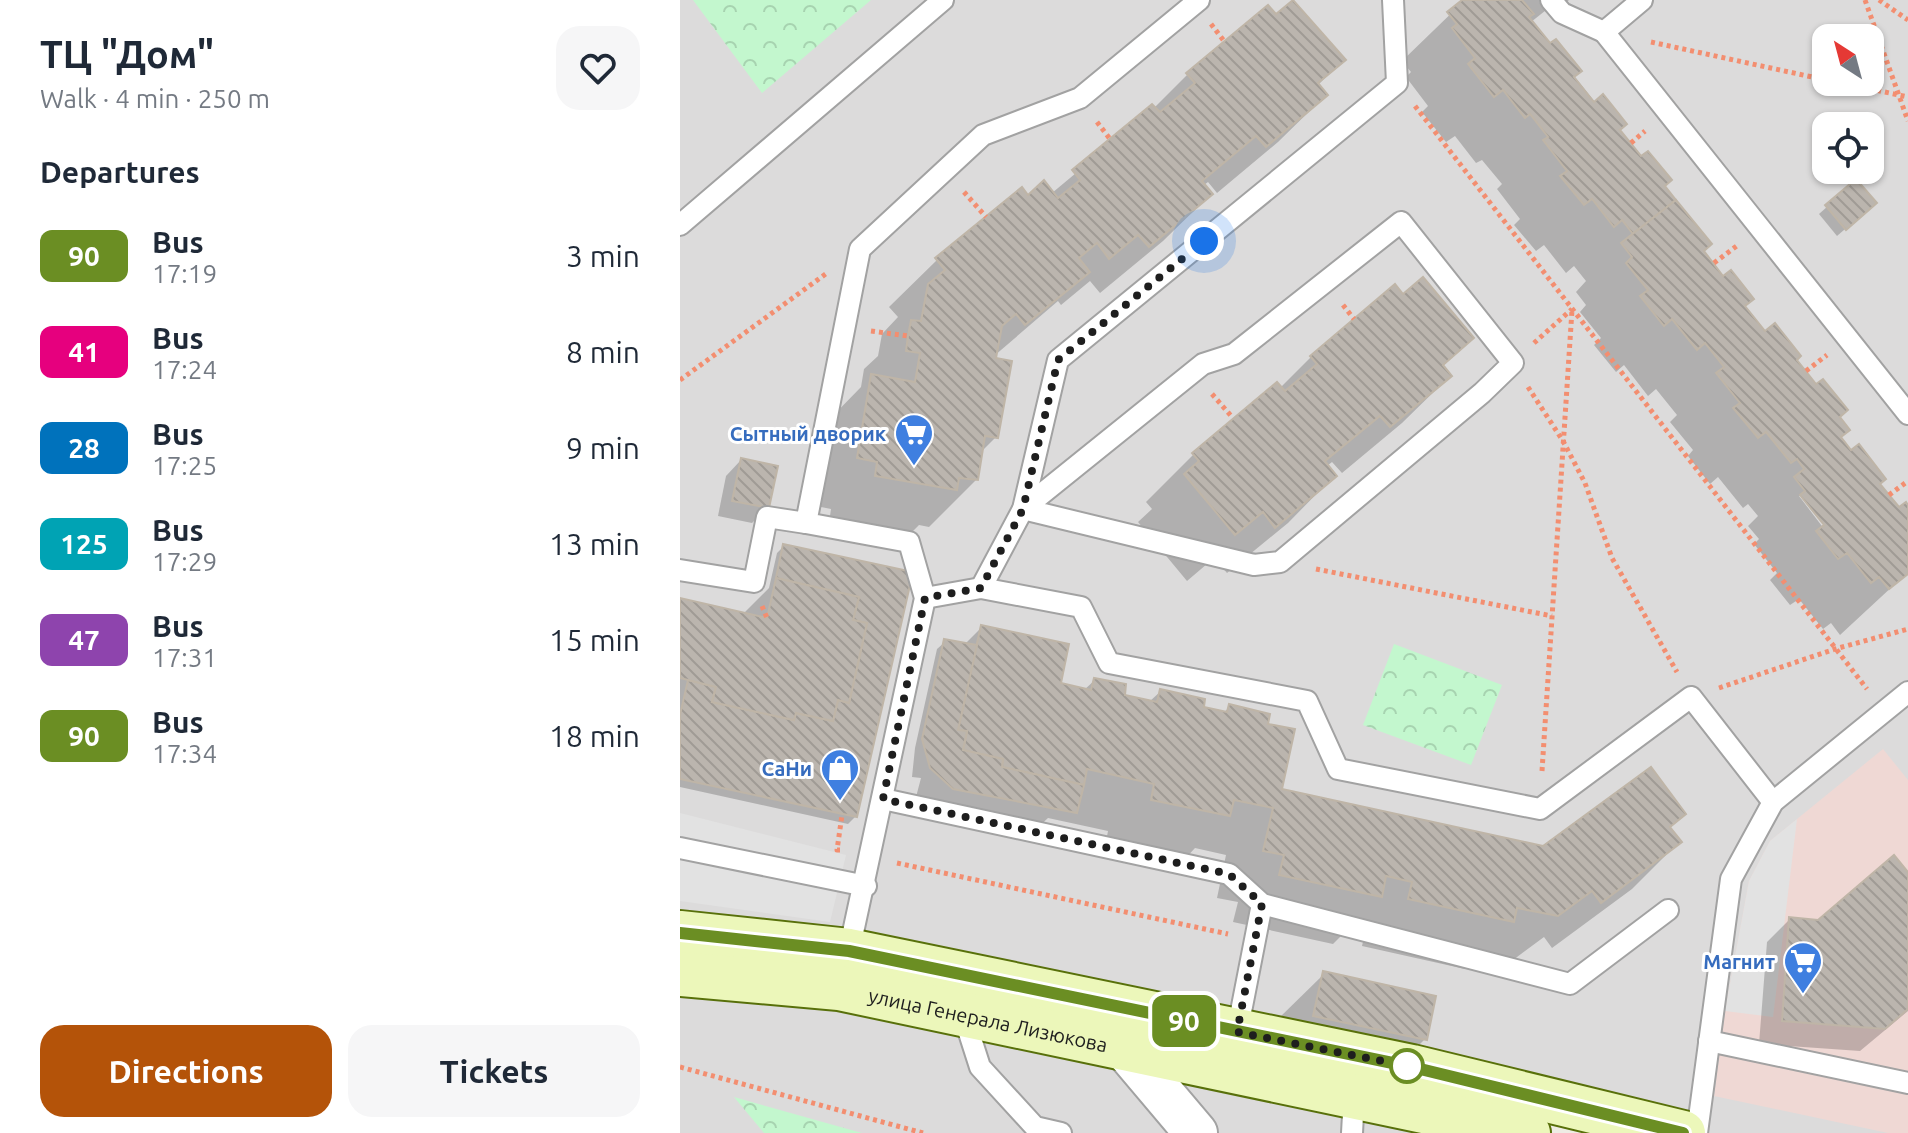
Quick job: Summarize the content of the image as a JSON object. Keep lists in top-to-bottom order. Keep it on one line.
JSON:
{"streets":{"main road":["улица Генерала Лизюкова"]},"places":{"supermarket":["Сытный дворик","Магнит"],"shop":["СаНи"]},"lines":["bus line 90"],"north":"top left","page":{"heading":[["ТЦ \"Дом\"","Walk · 4 min · 250 m"],"Departures"],"on_map":"90","list":[{"mark":"90","name":"Bus","note":"17:19","value":"3 min"},{"mark":"41","name":"Bus","note":"17:24","value":"8 min"},{"mark":"28","name":"Bus","note":"17:25","value":"9 min"},{"mark":"125","name":"Bus","note":"17:29","value":"13 min"},{"mark":"47","name":"Bus","note":"17:31","value":"15 min"},{"mark":"90","name":"Bus","note":"17:34","value":"18 min"}],"buttons":["Directions","Tickets"]}}
